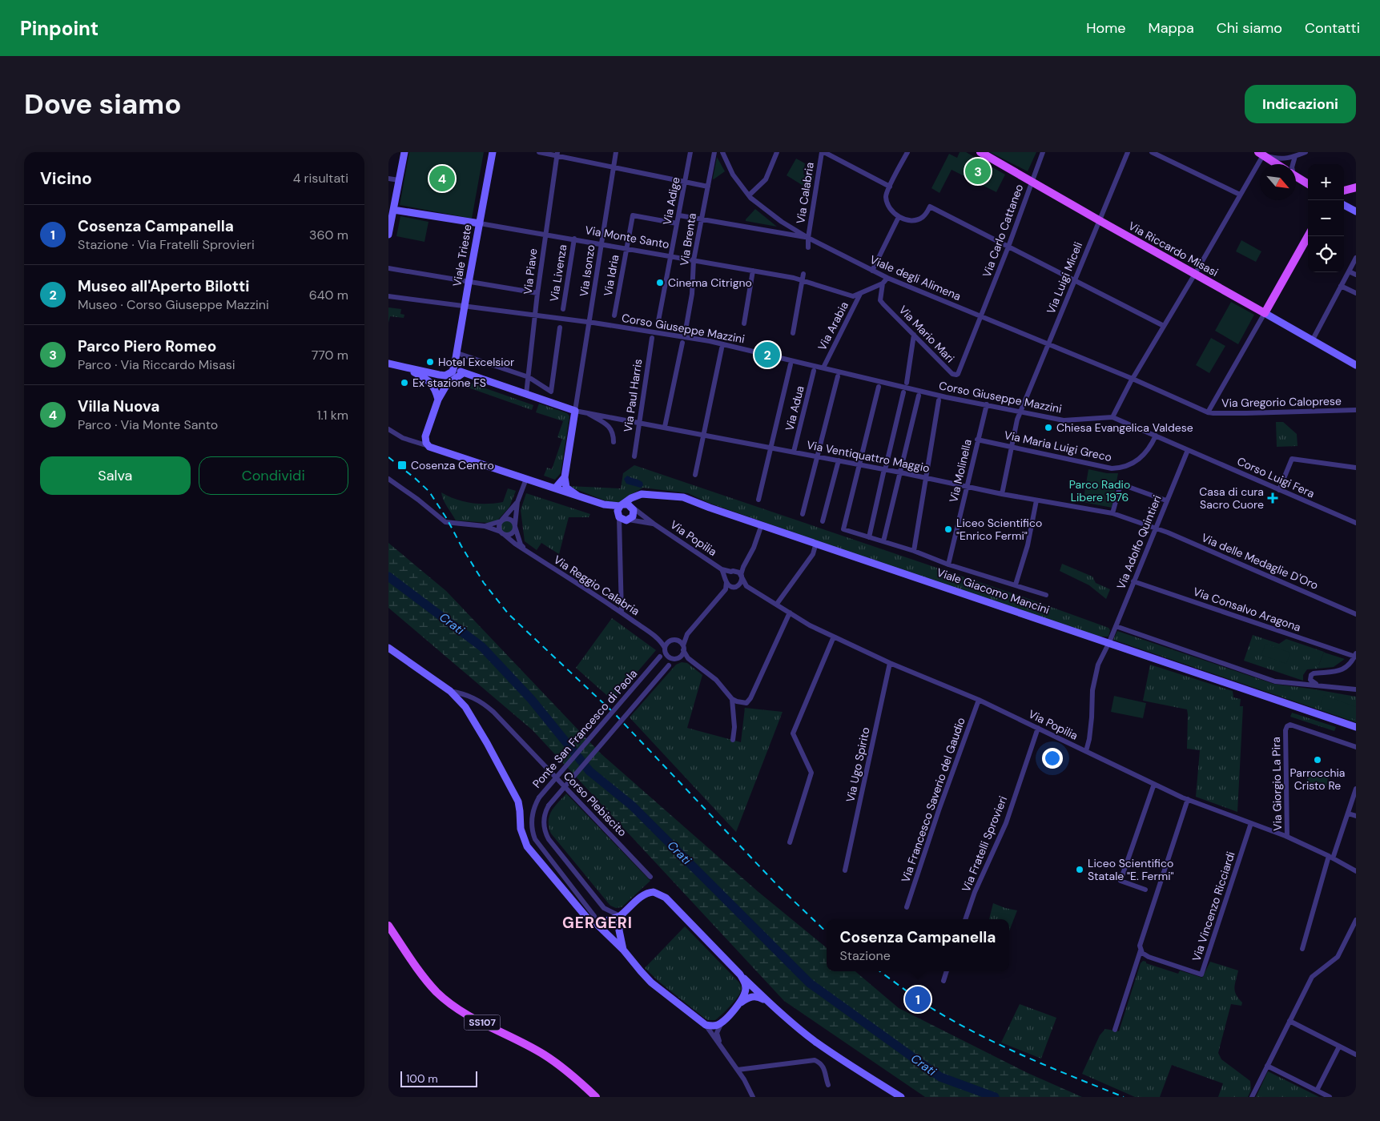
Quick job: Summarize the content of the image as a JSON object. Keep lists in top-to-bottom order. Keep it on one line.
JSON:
{"streets":{"main road":["Via Riccardo Misasi","SS107"],"street":["Via Calabria","Via Adige","Via Carlo Cattaneo","Via Monte Santo","Via Brenta","Viale Trieste","Via Isonzo","Via Piave","Via Livenza","Via Idria","Viale degli Alimena","Via Luigi Miceli","Via Arabia","Corso Giuseppe Mazzini","Via Mario Mari","Via Paul Harris","Via Gregorio Caloprese","Via Adua","Via Maria Luigi Greco","Via Ventiquattro Maggio","Via Molinella","Corso Luigi Fera","Via Popilia","Via Adolfo Quintieri","Via delle Medaglie D'Oro","Via Reggio Calabria","Viale Giacomo Mancini","Via Consalvo Aragona","Ponte San Francesco di Paola","Via Ugo Spirito","Via Giorgio La Pira","Via Francesco Saverio del Gaudio","Corso Plebiscito","Via Fratelli Sprovieri","Via Vincenzo Ricciardi"]},"crossings":[["Via Calabria","Viale degli Alimena"],["Via Adige","Via Monte Santo"],["Via Adige","Via Idria"],["Via Carlo Cattaneo","Via Riccardo Misasi"],["Via Carlo Cattaneo","Viale degli Alimena"],["Via Carlo Cattaneo","Via Mario Mari"],["Via Monte Santo","Via Brenta"],["Via Monte Santo","Viale Trieste"],["Via Monte Santo","Via Isonzo"],["Via Monte Santo","Via Piave"],["Via Monte Santo","Via Livenza"],["Via Monte Santo","Via Idria"],["Via Monte Santo","Via Arabia"],["Via Riccardo Misasi","Via Luigi Miceli"],["Viale Trieste","Corso Giuseppe Mazzini"],["Via Isonzo","Corso Giuseppe Mazzini"],["Via Isonzo","Via Ventiquattro Maggio"],["Via Piave","Corso Giuseppe Mazzini"],["Viale degli Alimena","Via Luigi Miceli"],["Viale degli Alimena","Via Gregorio Caloprese"],["Via Luigi Miceli","Corso Giuseppe Mazzini"],["Via Luigi Miceli","Via Maria Luigi Greco"],["Via Luigi Miceli","Via Ventiquattro Maggio"],["Via Arabia","Corso Giuseppe Mazzini"],["Corso Giuseppe Mazzini","Via Molinella"],["Corso Giuseppe Mazzini","Corso Luigi Fera"],["Via Paul Harris","Via Ventiquattro Maggio"],["Via Adua","Via Ventiquattro Maggio"],["Via Maria Luigi Greco","Via Molinella"],["Via Maria Luigi Greco","Corso Luigi Fera"],["Via Ventiquattro Maggio","Via Molinella"],["Via Ventiquattro Maggio","Via Adolfo Quintieri"],["Via Ventiquattro Maggio","Via delle Medaglie D'Oro"],["Via Ventiquattro Maggio","Viale Giacomo Mancini"],["Via Molinella","Viale Giacomo Mancini"],["Corso Luigi Fera","Via Adolfo Quintieri"],["Via Popilia","Via Adolfo Quintieri"],["Via Popilia","Viale Giacomo Mancini"],["Via Popilia","Via Ugo Spirito"],["Via Popilia","Via Giorgio La Pira"],["Via Popilia","Via Francesco Saverio del Gaudio"],["Via Popilia","Via Fratelli Sprovieri"],["Via Popilia","Via Vincenzo Ricciardi"],["Via Adolfo Quintieri","Via delle Medaglie D'Oro"],["Via Adolfo Quintieri","Viale Giacomo Mancini"],["Via Adolfo Quintieri","Via Consalvo Aragona"],["Via Reggio Calabria","Ponte San Francesco di Paola"]],"districts":["GERGERI"],"water":["Crati"],"parks":["Parco Radio Libere 1976"],"places":{"other":["Cinema Citrigno","Hotel Excelsior","Ex stazione FS","Chiesa Evangelica Valdese","Liceo Scientifico \"Enrico Fermi\"","Parrocchia Cristo Re","Liceo Scientifico Statale \"E. Fermi\""],"transit":["Cosenza Centro"],"health":["Casa di cura Sacro Cuore"]},"scale_bar":"100 m","north":"bottom right","page":{"header":"Pinpoint","nav":["Home","Mappa","Chi siamo","Contatti"],"buttons":["Indicazioni",["Salva","Condividi"]],"title":"Dove siamo","heading":["Vicino","4 risultati"],"pins":["3","4","2","1"],"map_buttons":["+","−"],"list":[{"mark":"1","name":"Cosenza Campanella","note":"Stazione · Via Fratelli Sprovieri","value":"360 m"},{"mark":"2","name":"Museo all'Aperto Bilotti","note":"Museo · Corso Giuseppe Mazzini","value":"640 m"},{"mark":"3","name":"Parco Piero Romeo","note":"Parco · Via Riccardo Misasi","value":"770 m"},{"mark":"4","name":"Villa Nuova","note":"Parco · Via Monte Santo","value":"1.1 km"}],"popup":["Cosenza Campanella","Stazione"],"scale":"100 m"}}
